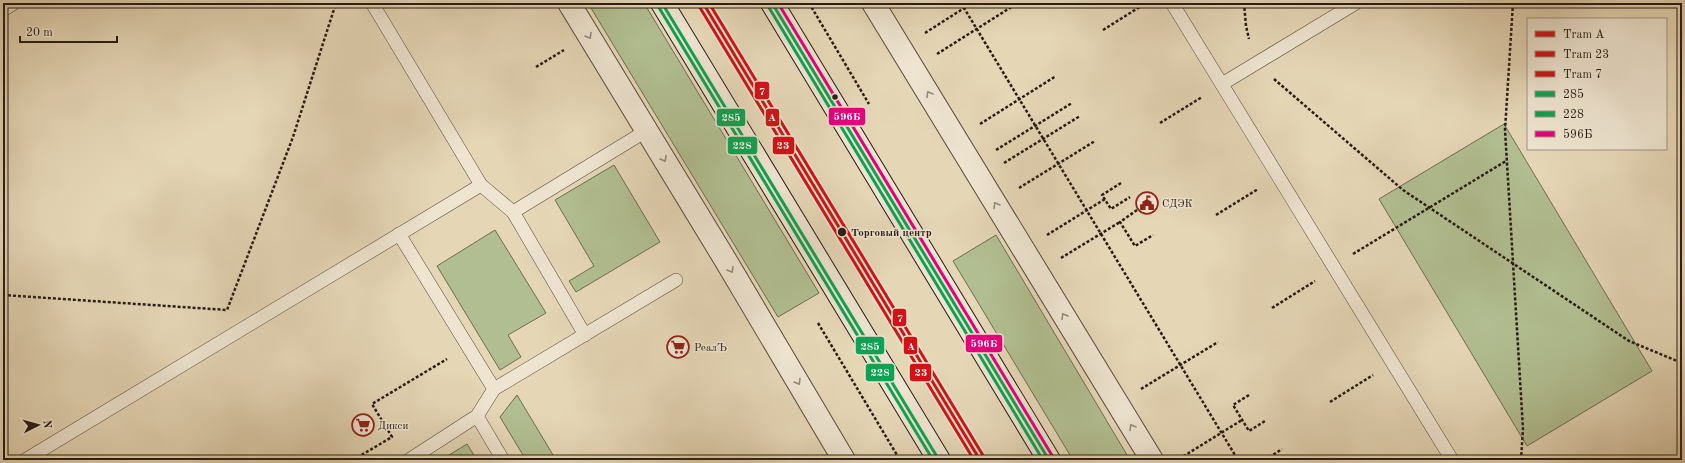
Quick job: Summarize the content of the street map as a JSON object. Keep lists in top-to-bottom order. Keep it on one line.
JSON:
{"places":{"public building":["СДЭК"],"other":["Торговый центр"],"supermarket":["РеалЪ","Дикси"]},"lines":["tram line А","tram line 7","transit line 285","transit line 596Б","tram line 23","transit line 228"],"legend":["Tram А","Tram 23","Tram 7","285","228","596Б"],"scale_bar":"20 m","north":"right"}
